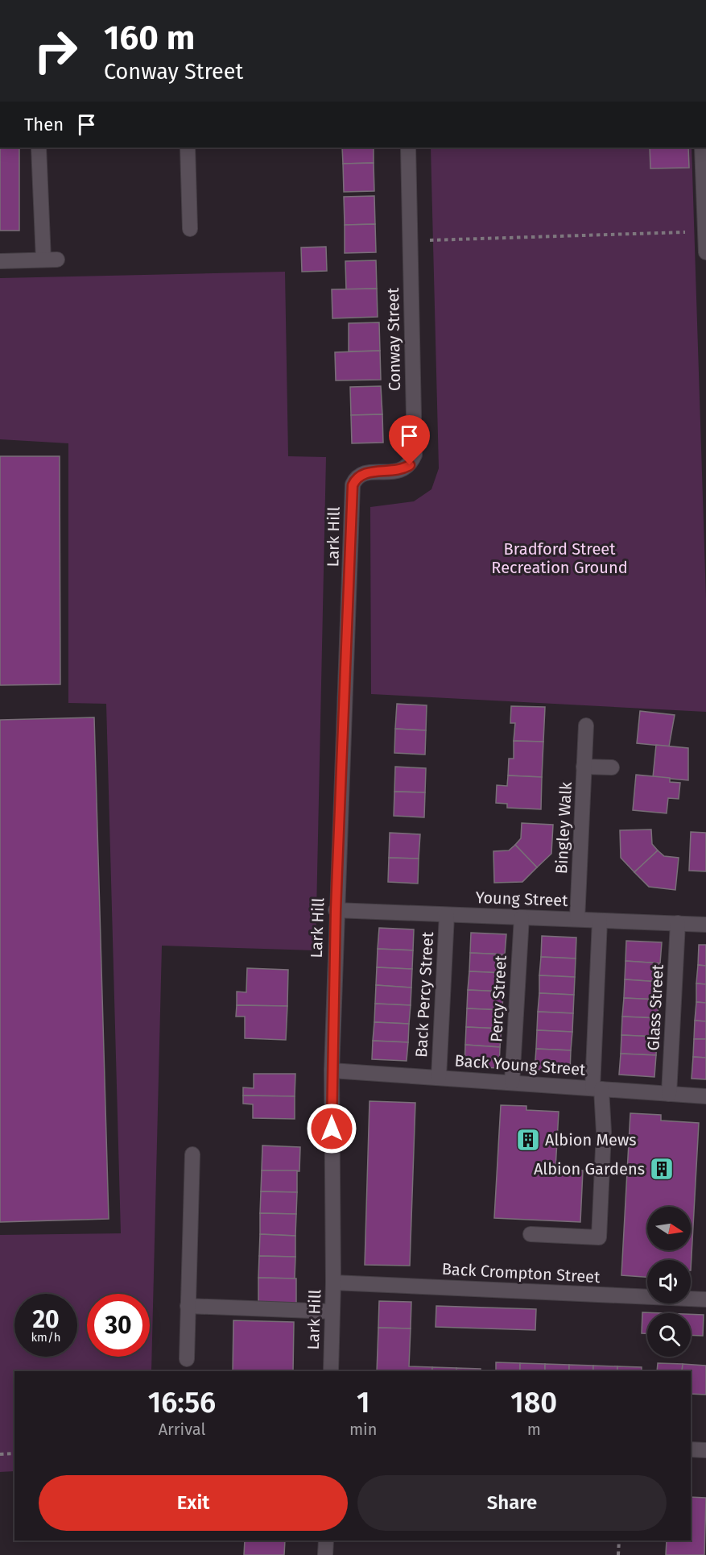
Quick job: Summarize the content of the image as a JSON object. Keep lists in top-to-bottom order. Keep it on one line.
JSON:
{"streets":{"street":["Conway Street","Lark Hill","Bingley Walk","Young Street","Back Percy Street","Percy Street","Glass Street","Back Young Street","Back Crompton Street"]},"crossings":[["Conway Street","Lark Hill"],["Lark Hill","Young Street"],["Lark Hill","Back Young Street"],["Lark Hill","Back Crompton Street"],["Bingley Walk","Young Street"],["Young Street","Back Percy Street"],["Young Street","Percy Street"],["Young Street","Glass Street"],["Back Percy Street","Back Young Street"],["Percy Street","Back Young Street"],["Glass Street","Back Young Street"]],"parks":["Bradford Street Recreation Ground"],"places":{"building":["Albion Mews","Albion Gardens"]},"north":"right","page":{"turn":["160 m","Conway Street"],"then":"Then","speed":"20 km/h","limit":"30","eta":["16:56","Arrival","1","min","180","m"],"buttons":["Exit","Share"]}}
